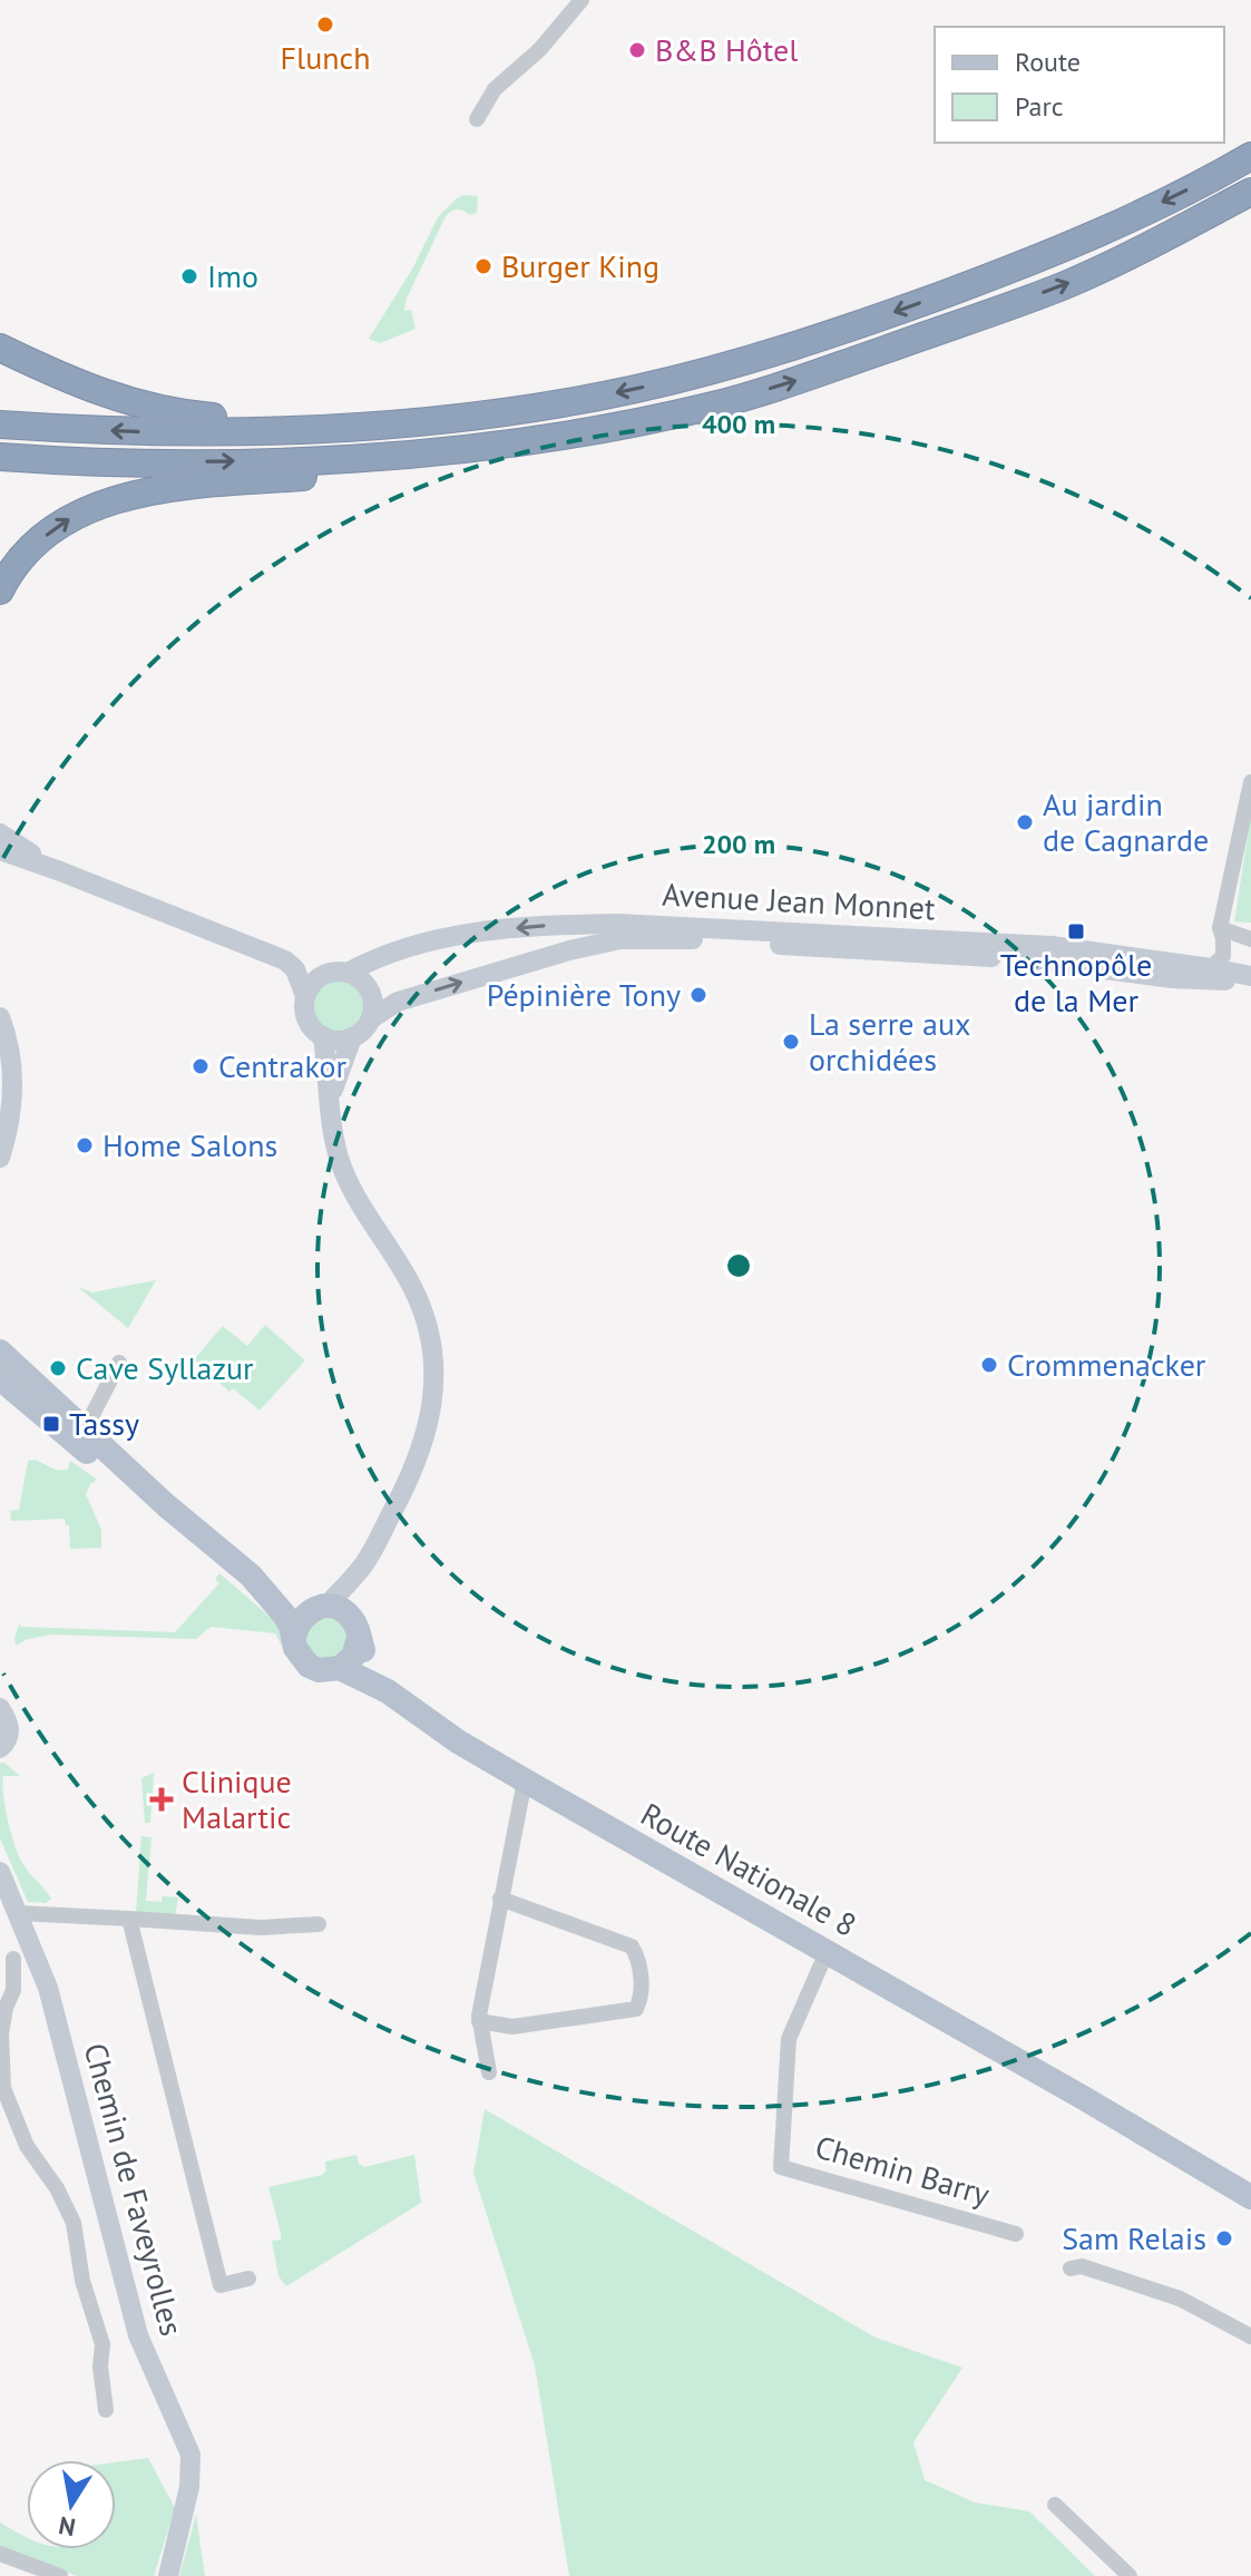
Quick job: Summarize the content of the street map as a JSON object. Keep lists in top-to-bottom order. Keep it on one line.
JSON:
{"streets":{"main road":["Avenue Jean Monnet","Route Nationale 8","Chemin de Faveyrolles"],"street":["Chemin Barry"]},"crossings":[["Route Nationale 8","Chemin Barry"]],"places":{"other":["Flunch","B&B Hôtel","Burger King","Imo","Au jardin de Cagnarde","Pépinière Tony","La serre aux orchidées","Centrakor","Home Salons","Crommenacker","Cave Syllazur","Sam Relais"],"transit":["Technopôle de la Mer","Tassy"],"health":["Clinique Malartic"]},"legend":["Route","Parc"],"north":"bottom","rings":["400 m","200 m"]}
